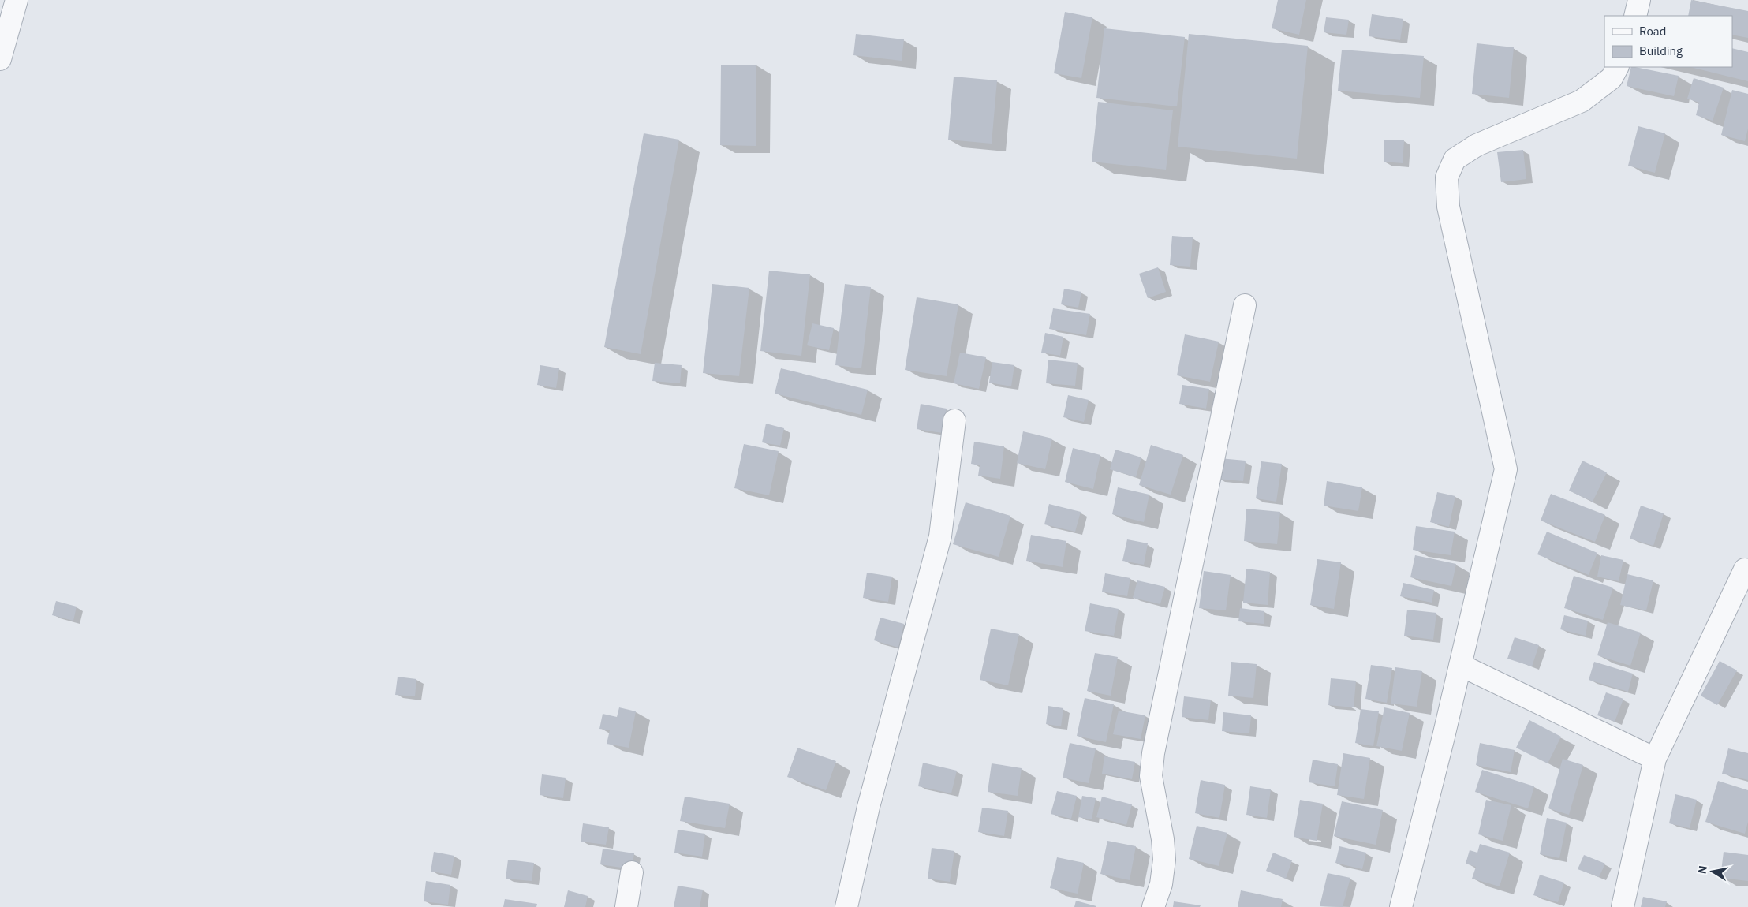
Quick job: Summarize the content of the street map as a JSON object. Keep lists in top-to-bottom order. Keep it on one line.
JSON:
{"legend":["Road","Building"],"north":"left"}
